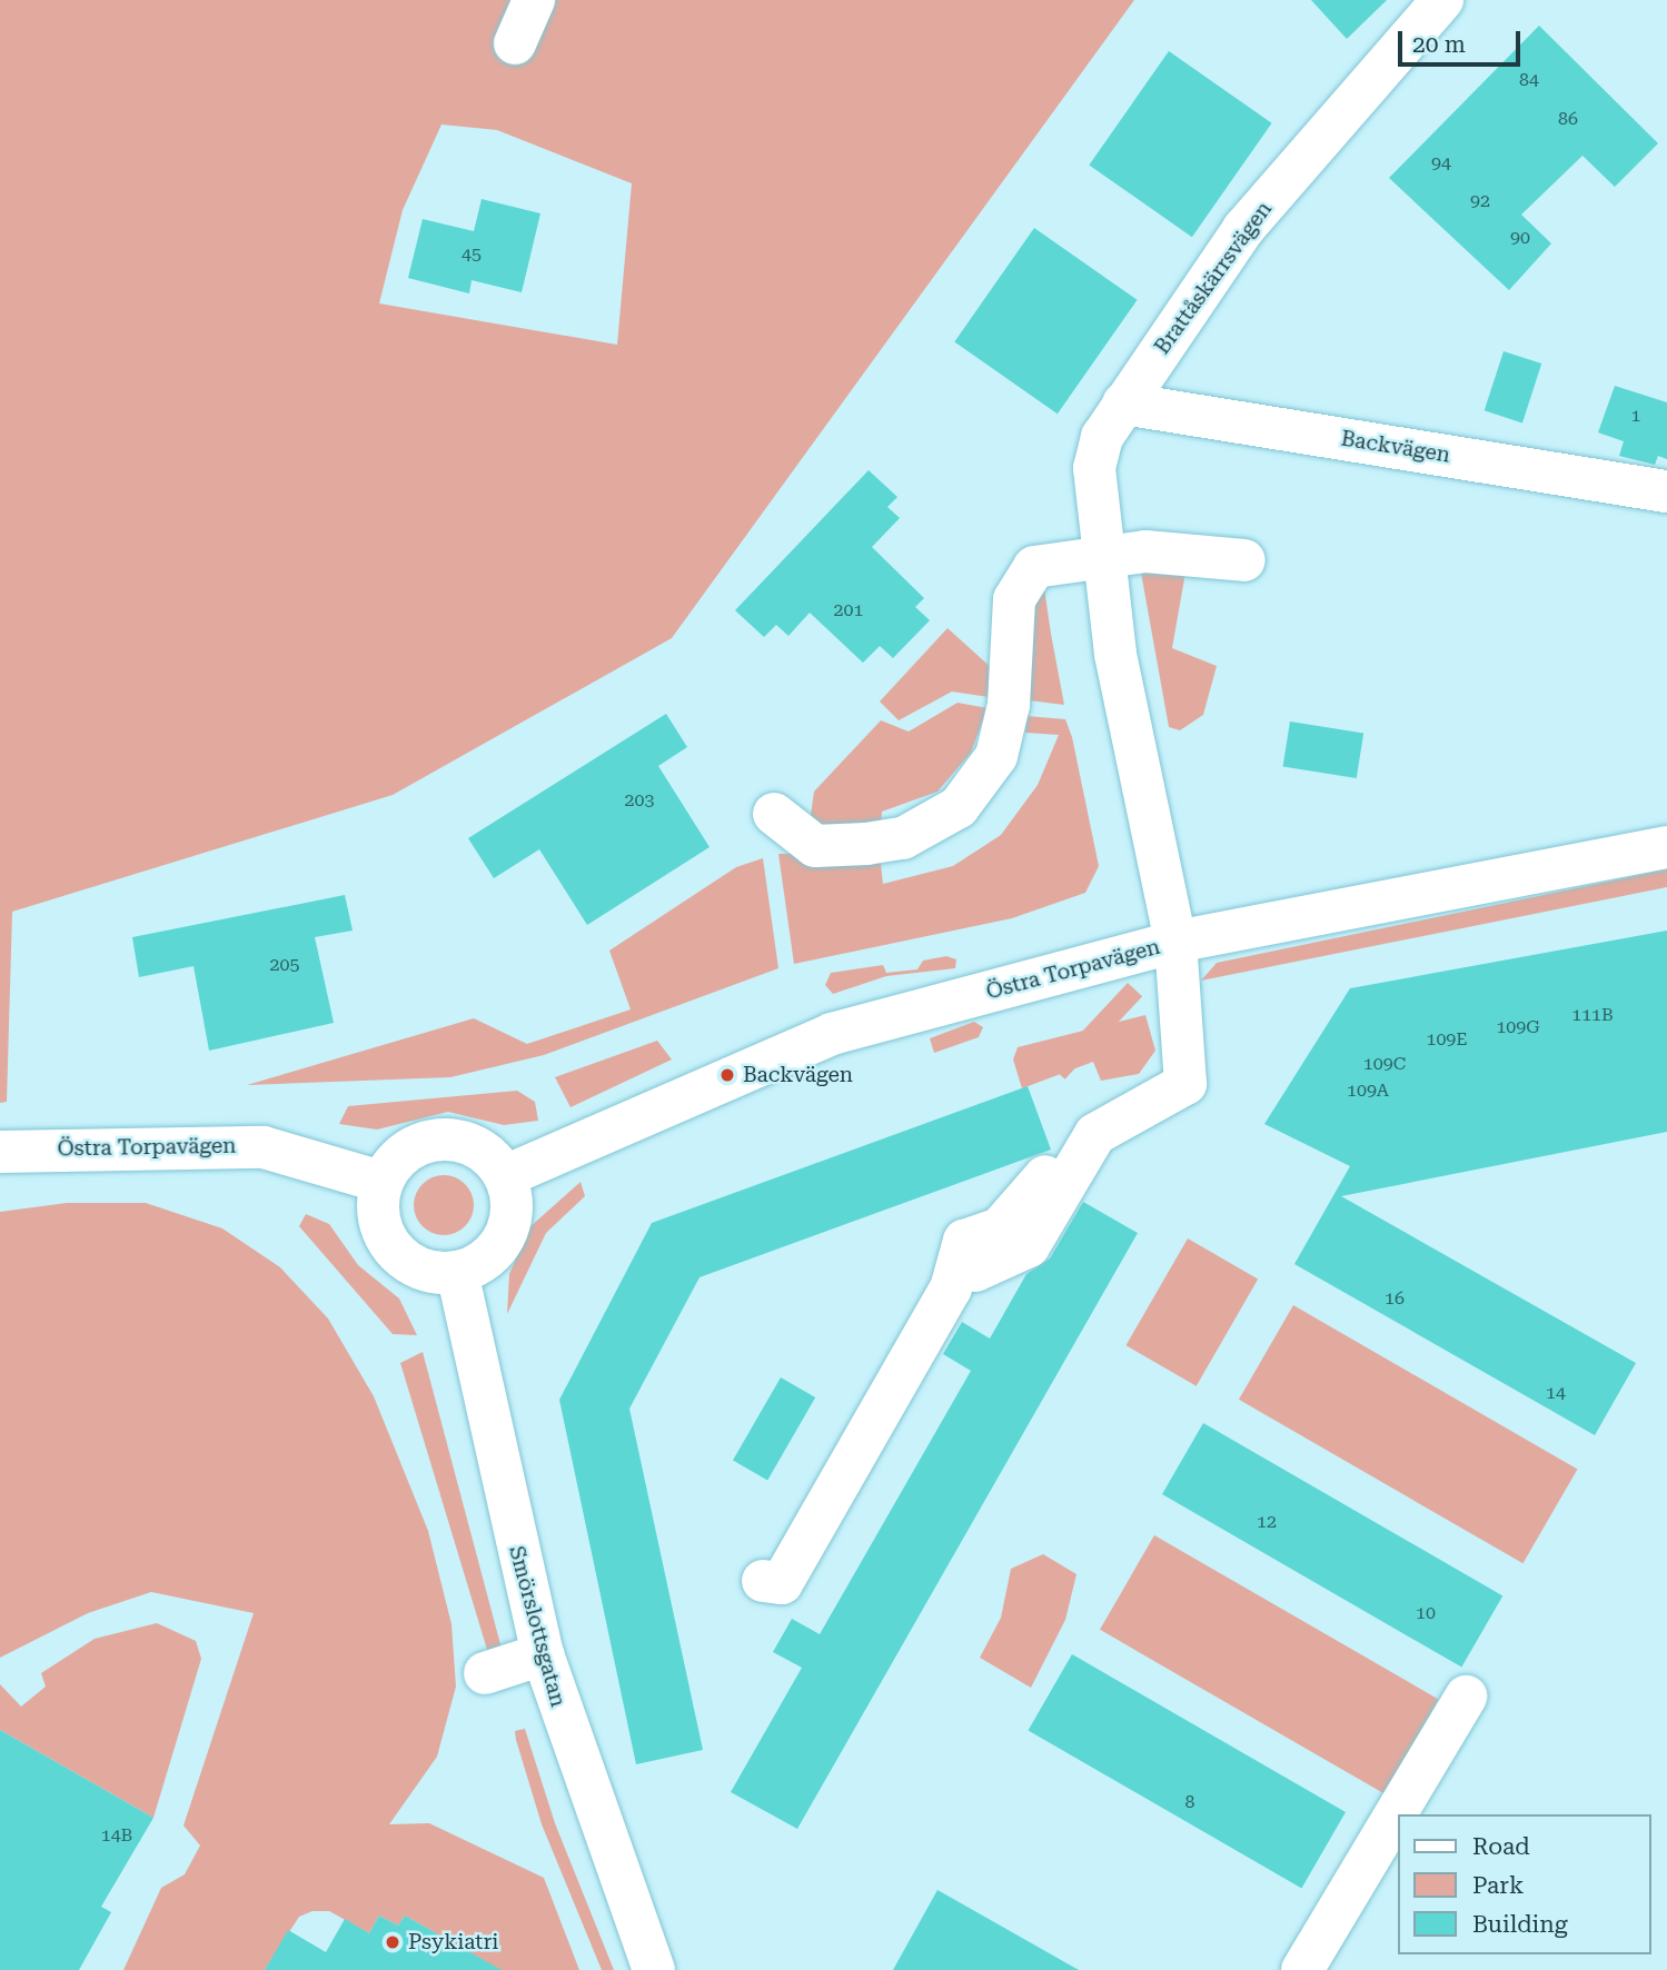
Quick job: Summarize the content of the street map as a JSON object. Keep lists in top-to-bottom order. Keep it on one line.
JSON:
{"streets":{"street":["Brattåskärrsvägen","Backvägen","Östra Torpavägen","Smörslottsgatan"]},"crossings":[["Brattåskärrsvägen","Backvägen"],["Brattåskärrsvägen","Östra Torpavägen"],["Östra Torpavägen","Smörslottsgatan"]],"places":["Backvägen","Psykiatri"],"house_numbers":["84","86","94","92","90","45","1","201","203","205","111B","109G","109E","109C","109A","16","14","12","10","8","14B"],"legend":["Road","Park","Building"],"scale_bar":"20 m"}
